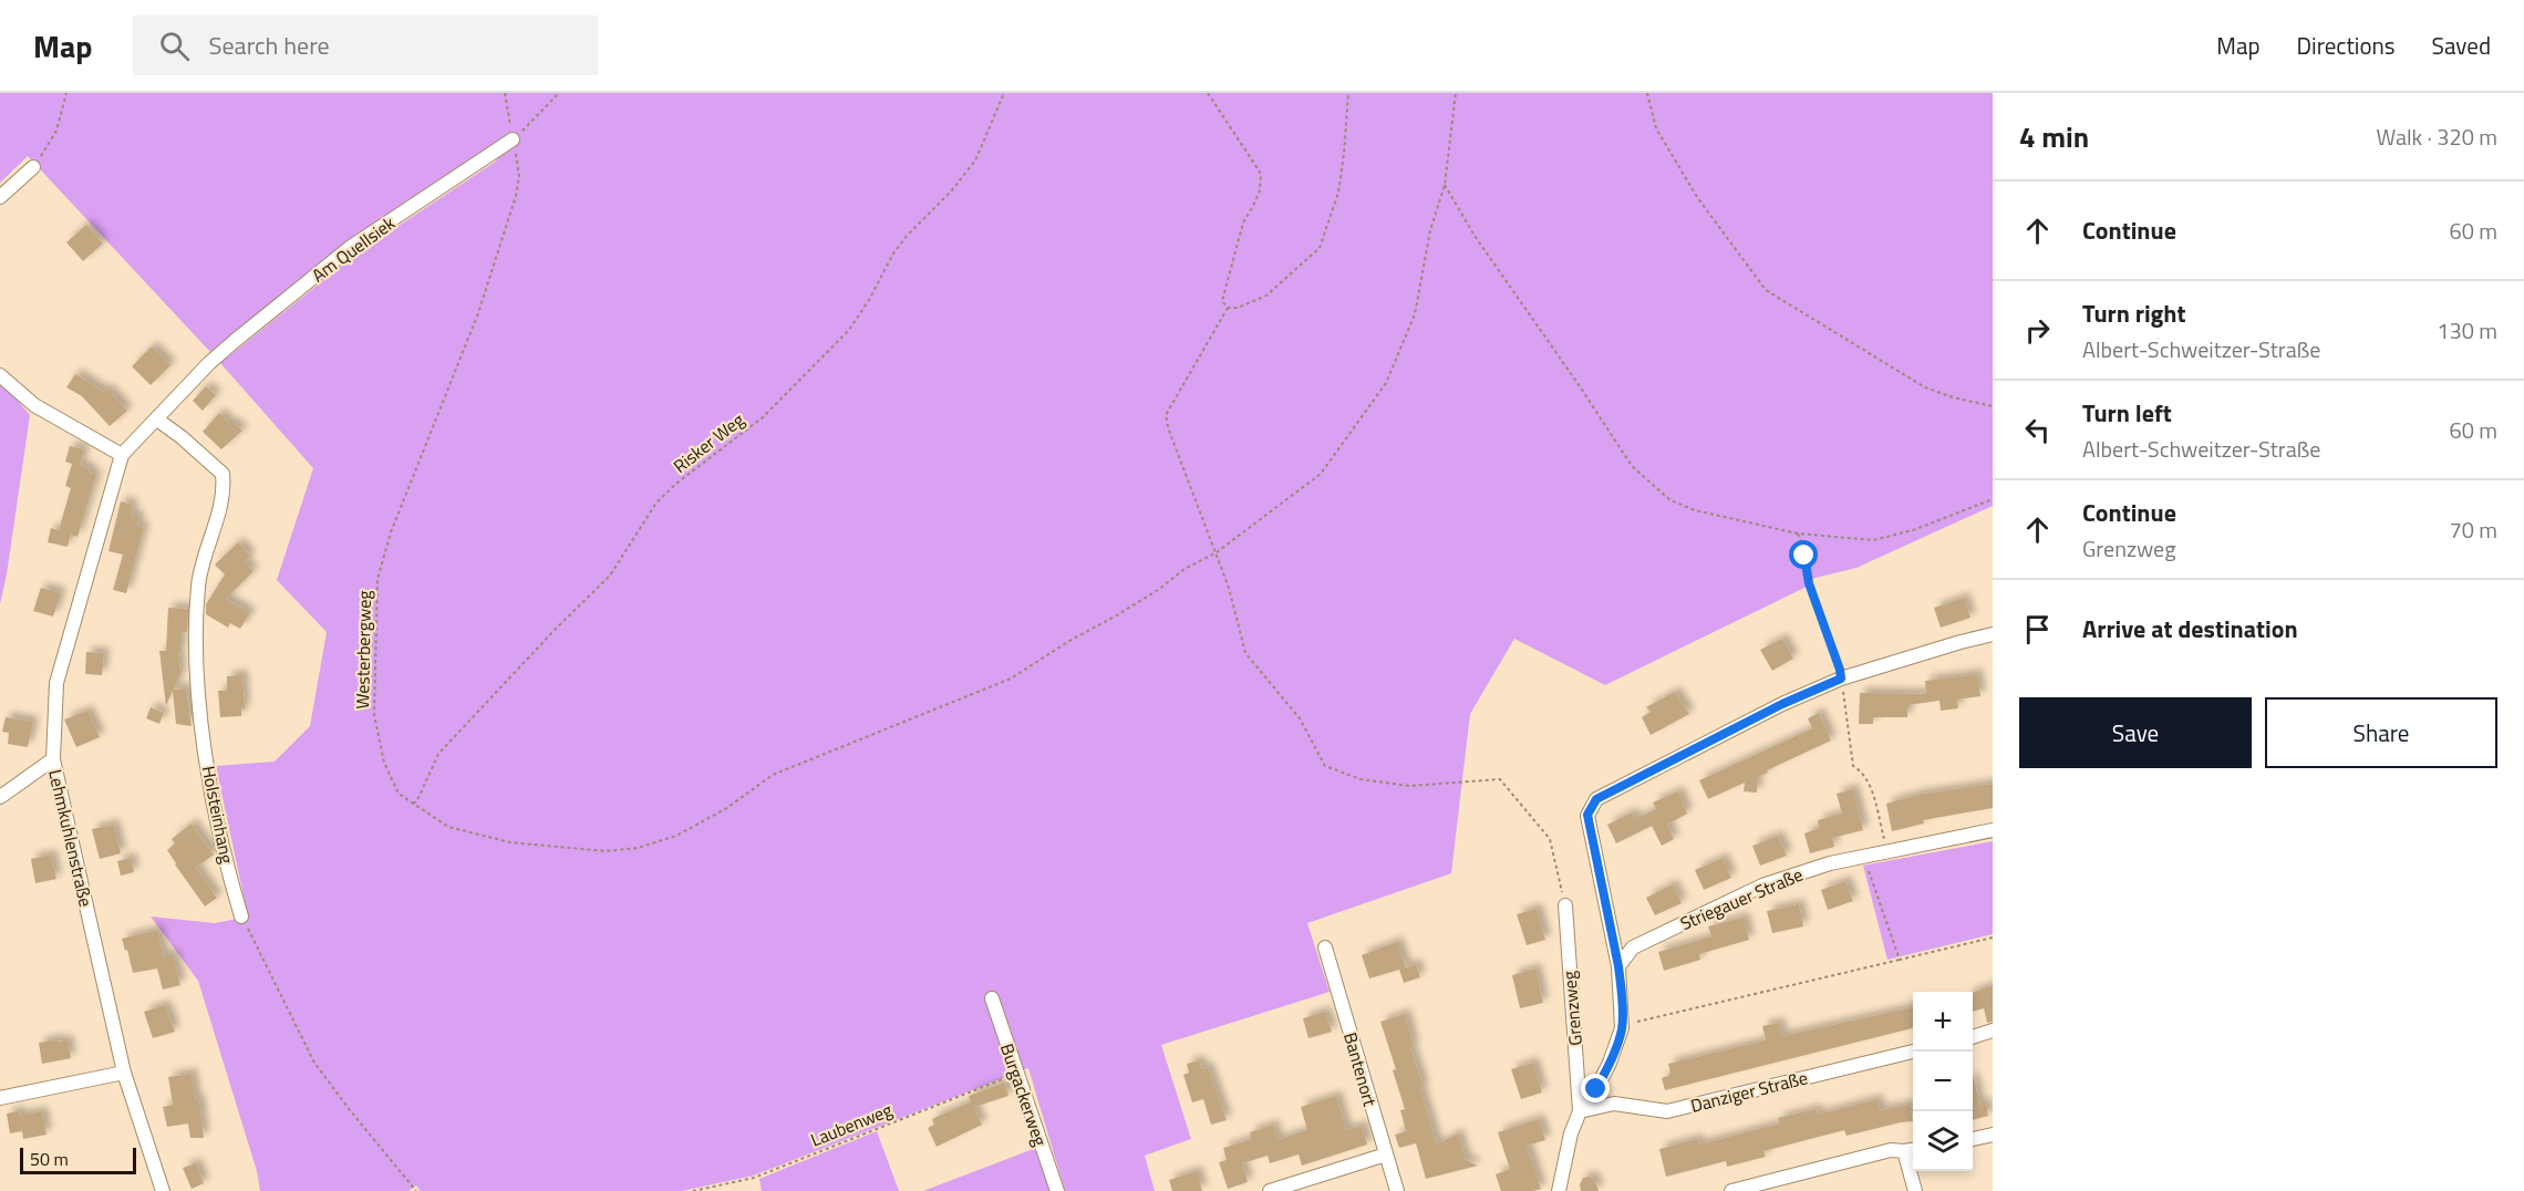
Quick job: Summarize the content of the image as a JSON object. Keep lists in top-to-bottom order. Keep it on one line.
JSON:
{"streets":{"street":["Am Quellsiek","Holsteinhang","Lehmkuhlenstraße","Striegauer Straße","Grenzweg","Bantenort","Danziger Straße","Burgackerweg"],"path":["Risker Weg","Westerbergweg","Laubenweg"]},"crossings":[["Am Quellsiek","Westerbergweg"],["Am Quellsiek","Holsteinhang"],["Am Quellsiek","Lehmkuhlenstraße"],["Risker Weg","Westerbergweg"],["Holsteinhang","Lehmkuhlenstraße"],["Striegauer Straße","Grenzweg"],["Grenzweg","Danziger Straße"],["Burgackerweg","Laubenweg"]],"scale_bar":"50 m","page":{"header":"Map","search":"Search here","nav":["Map","Directions","Saved"],"heading":["4 min","Walk · 320 m"],"list":[["Continue","60 m"],["Turn right","Albert-Schweitzer-Straße","130 m"],["Turn left","Albert-Schweitzer-Straße","60 m"],["Continue","Grenzweg","70 m"],"Arrive at destination"],"buttons":["Save","Share"],"map_buttons":["+","−"],"scale":"50 m"}}
